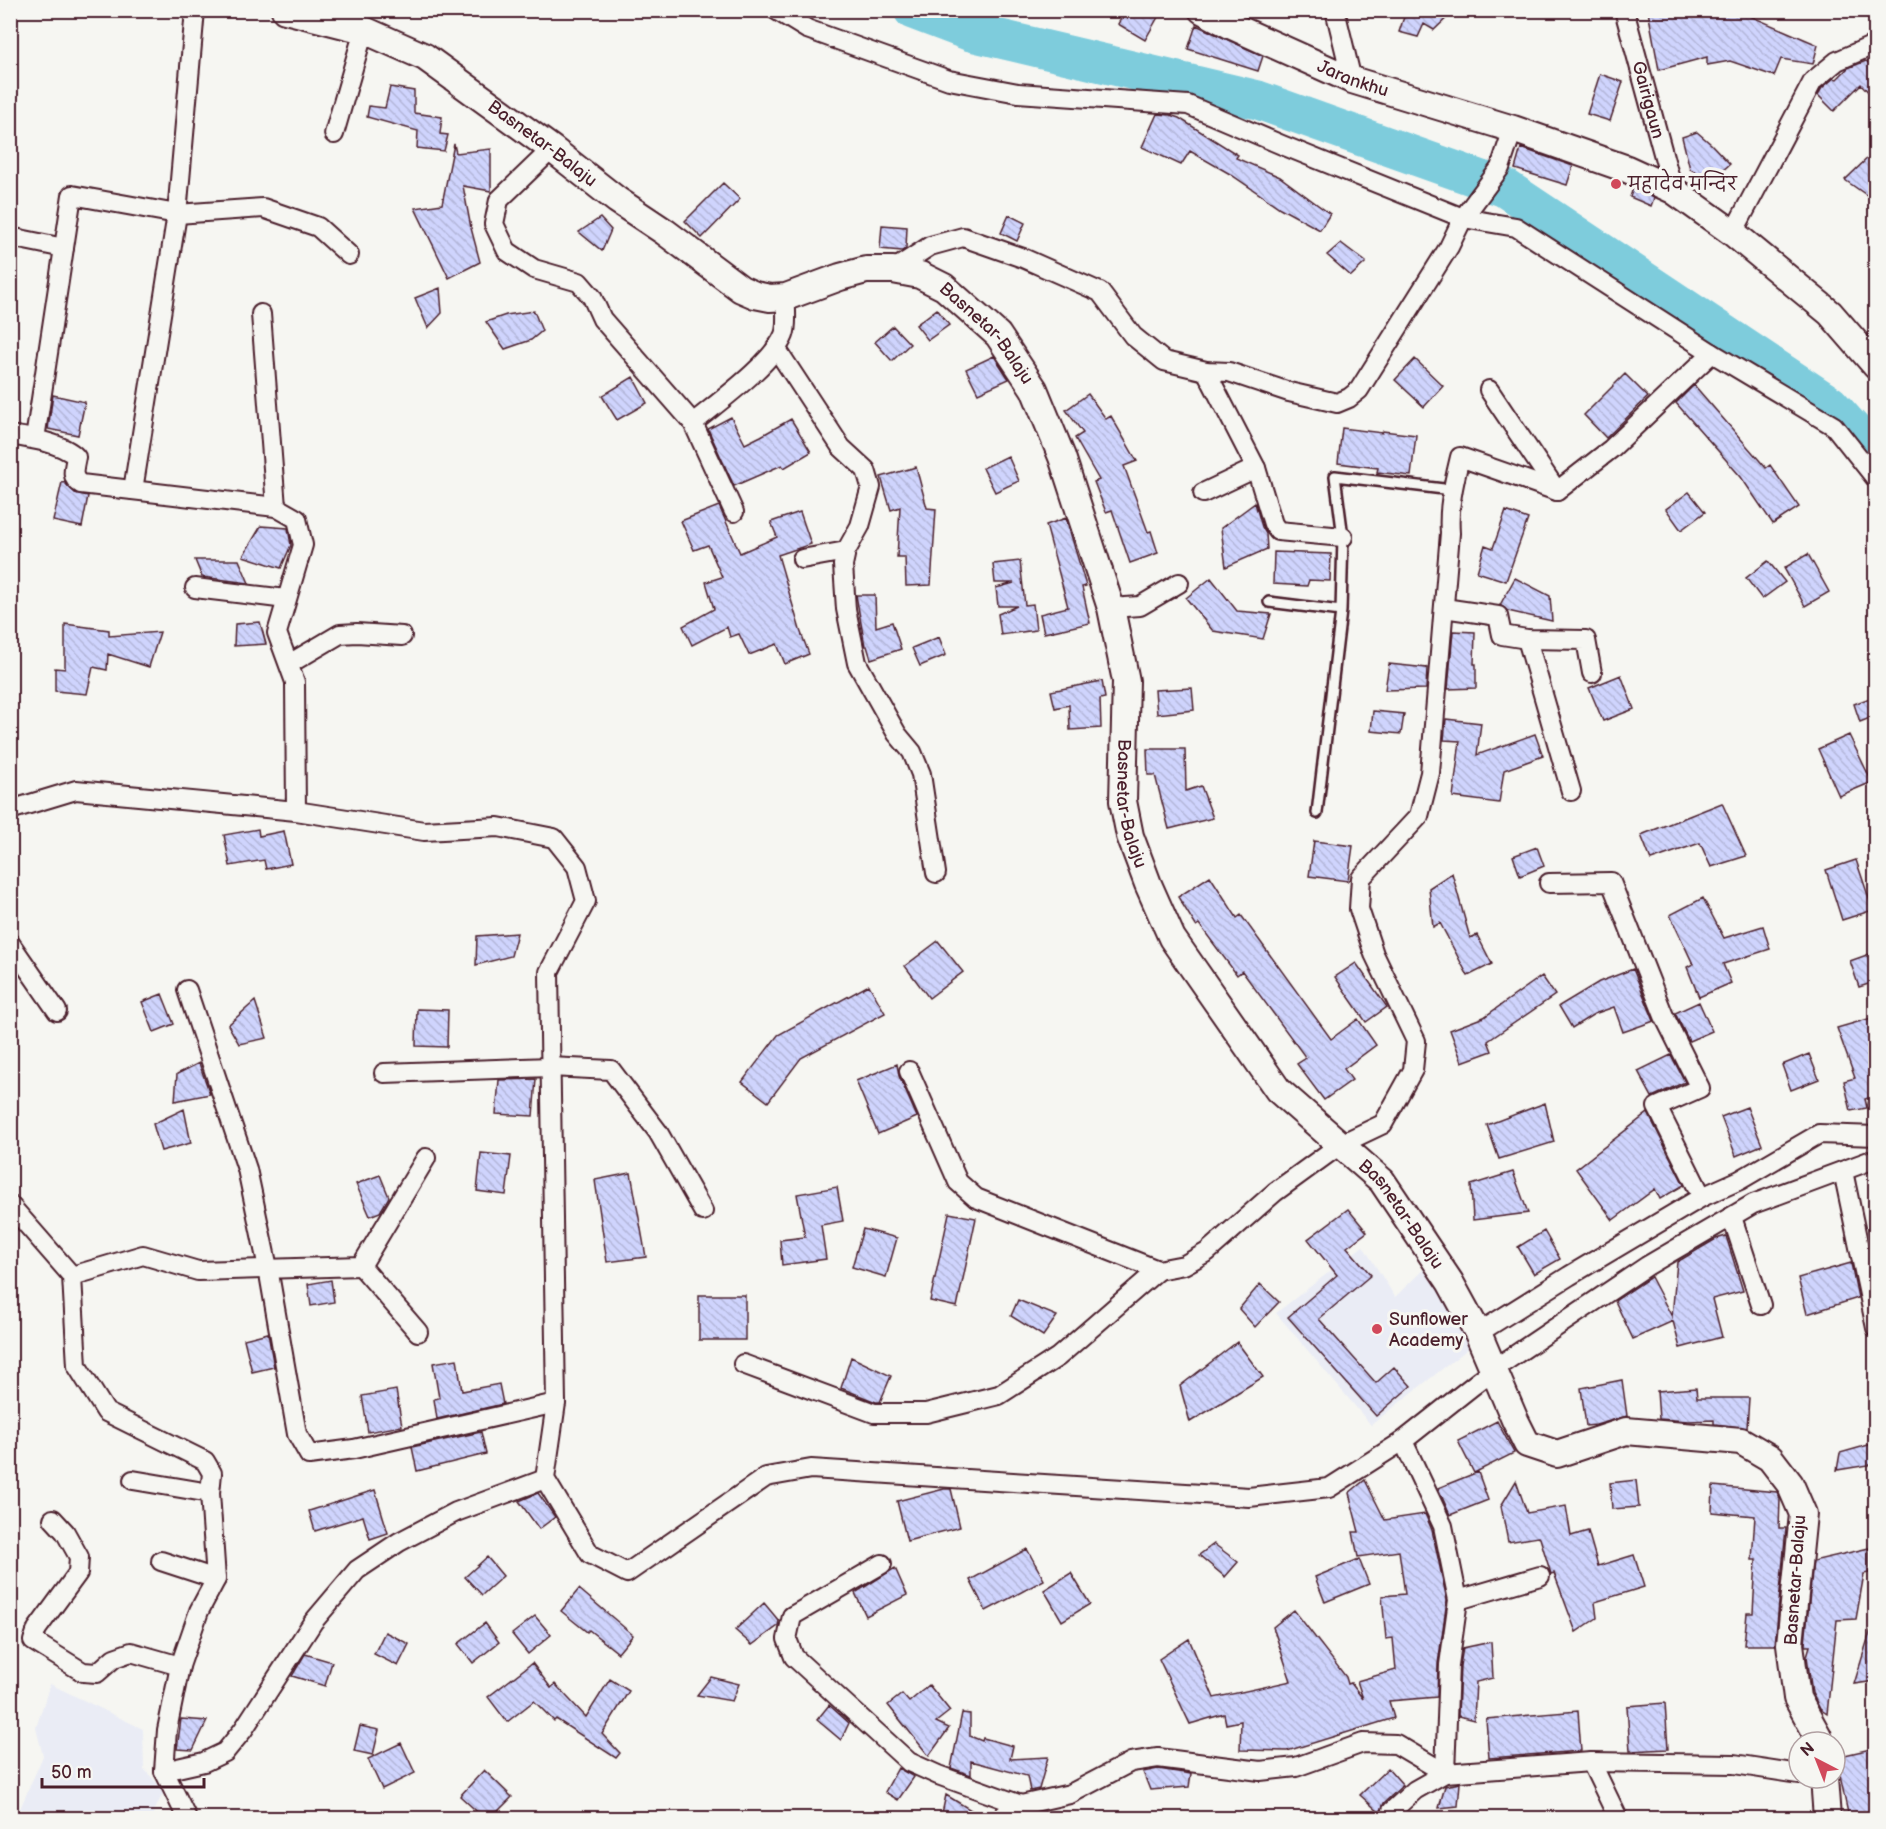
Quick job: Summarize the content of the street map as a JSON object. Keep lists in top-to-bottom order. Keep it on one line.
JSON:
{"streets":{"street":["Jarankhu","Gairigaun","Basnetar-Balaju"]},"crossings":[["Jarankhu","Gairigaun"]],"places":["महादेव मन्दिर","Sunflower Academy"],"scale_bar":"50 m","north":"top left"}
